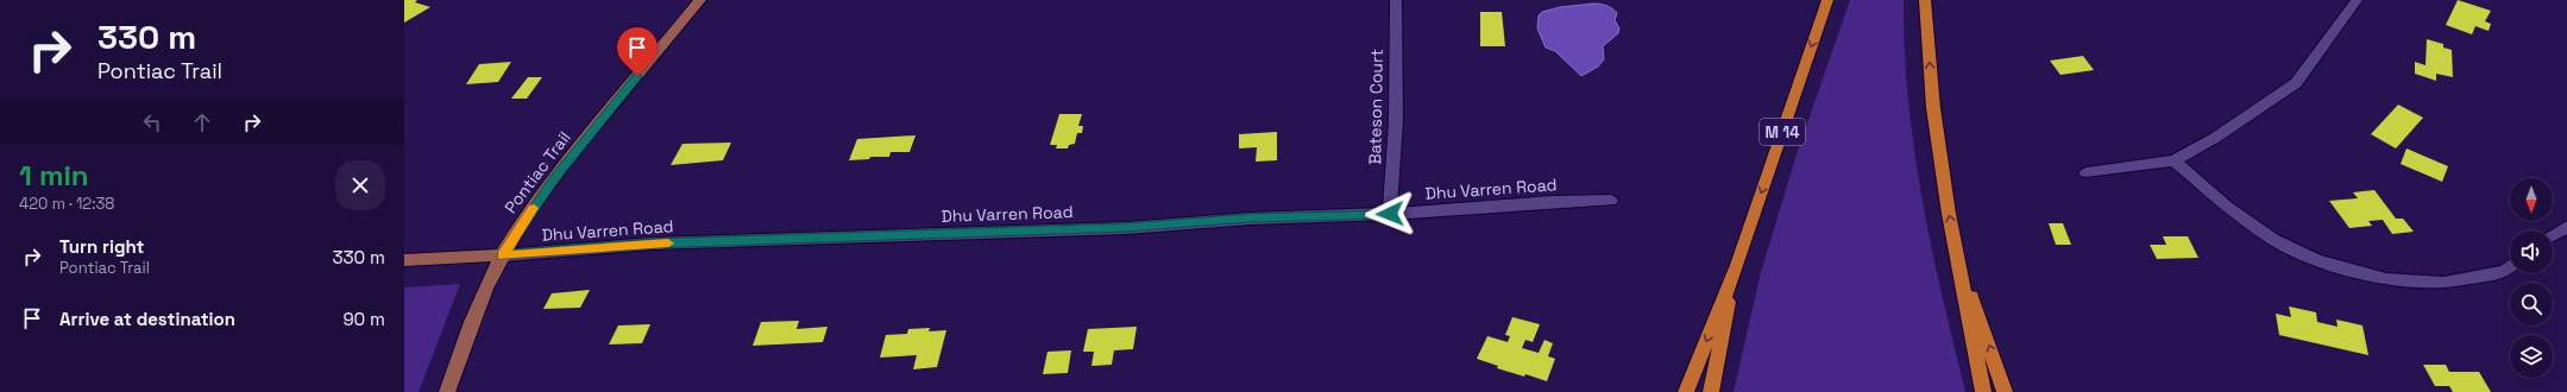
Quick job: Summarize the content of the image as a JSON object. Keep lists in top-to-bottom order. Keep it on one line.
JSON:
{"streets":{"highway":["M 14"],"main road":["Pontiac Trail","Dhu Varren Road"],"street":["Bateson Court"]},"crossings":[["Bateson Court","Dhu Varren Road"],["Pontiac Trail","Dhu Varren Road"]],"north":"bottom","page":{"turn":["330 m","Pontiac Trail"],"heading":["1 min","420 m · 12:38"],"list":[{"name":"Turn right","note":"Pontiac Trail","value":"330 m"},{"name":"Arrive at destination","value":"90 m"}]}}
